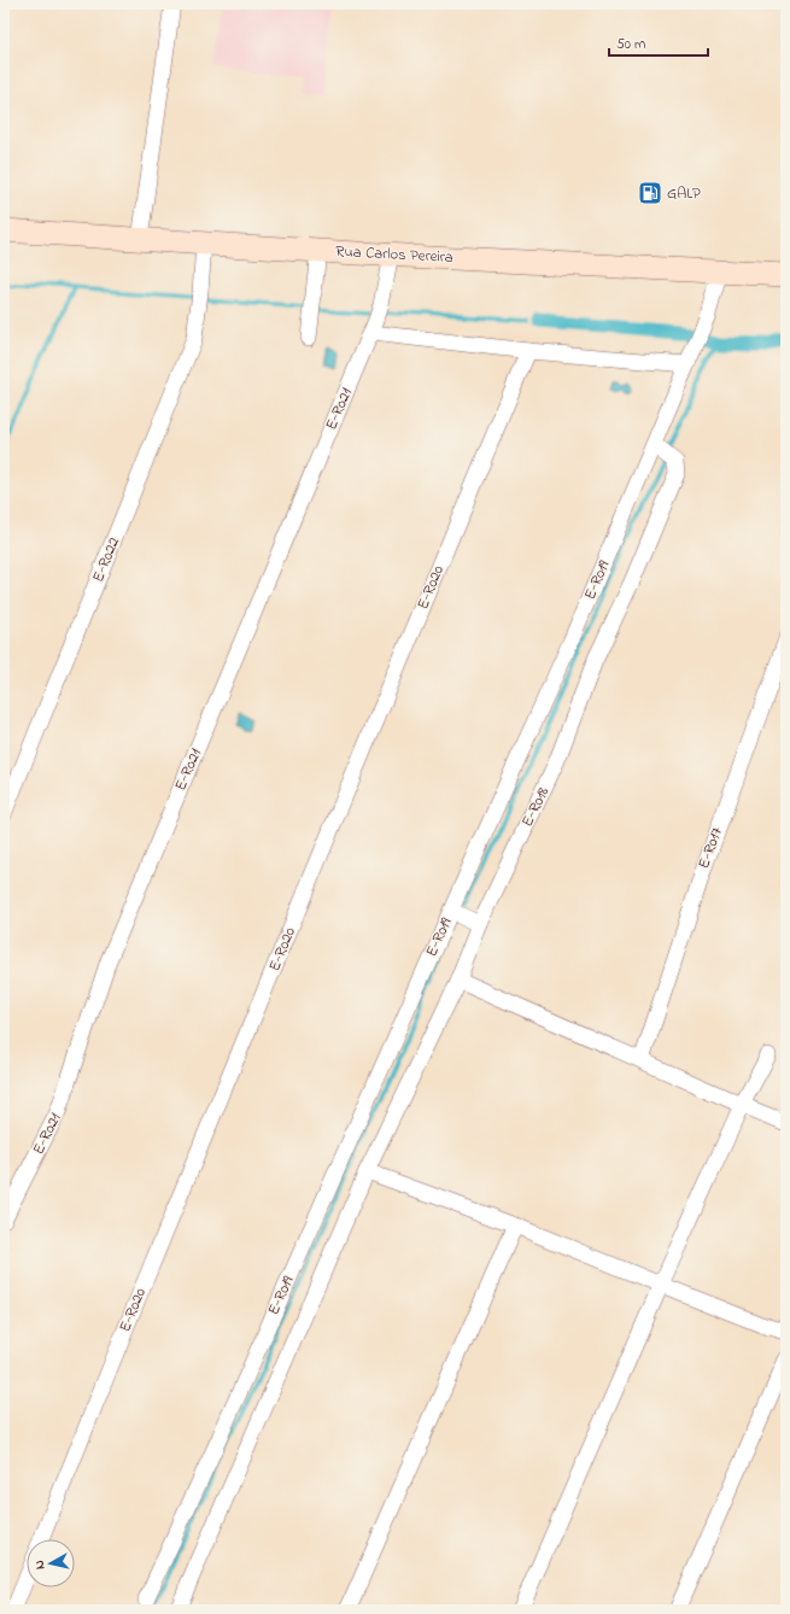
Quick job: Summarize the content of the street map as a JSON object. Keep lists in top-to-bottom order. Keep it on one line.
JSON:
{"streets":{"street":["Rua Carlos Pereira","E-R021","E-R022","E-R019","E-R020","E-R018","E-R017"]},"crossings":[["Rua Carlos Pereira","E-R021"],["Rua Carlos Pereira","E-R022"],["Rua Carlos Pereira","E-R019"],["E-R019","E-R018"]],"places":{"fuel station":["GALP"]},"scale_bar":"50 m","north":"left"}
